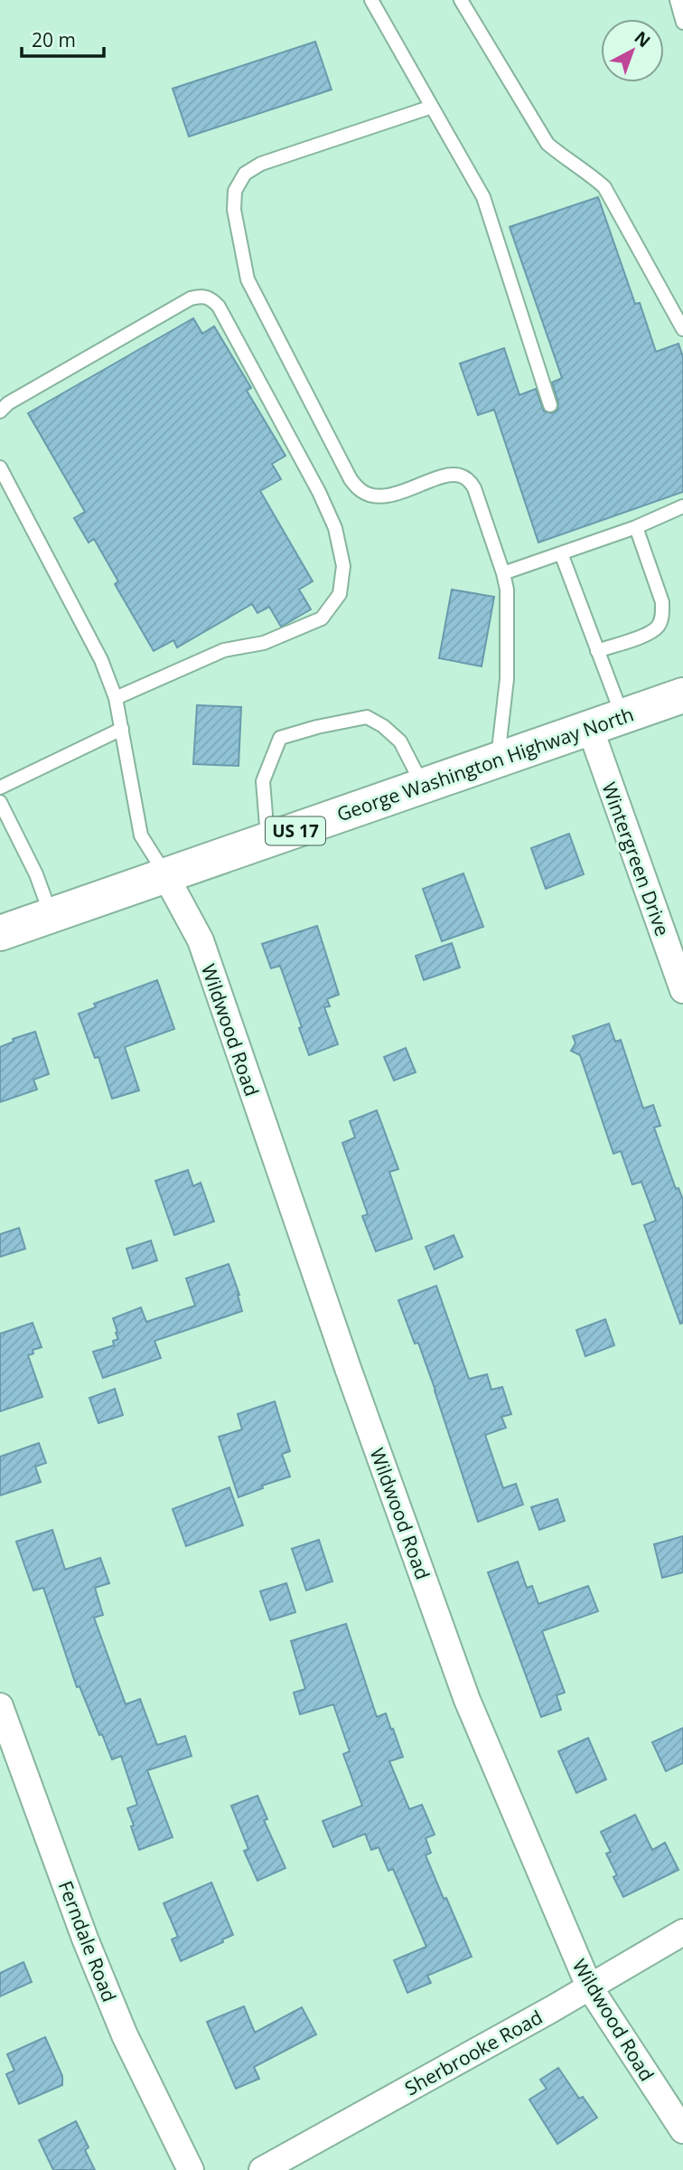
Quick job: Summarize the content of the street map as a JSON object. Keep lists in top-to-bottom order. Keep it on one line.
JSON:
{"streets":{"main road":["George Washington Highway North","US 17"],"street":["Wintergreen Drive","Wildwood Road","Ferndale Road","Sherbrooke Road"]},"crossings":[["George Washington Highway North","Wintergreen Drive"],["George Washington Highway North","Wildwood Road"],["Wildwood Road","Sherbrooke Road"]],"scale_bar":"20 m","north":"top right"}
